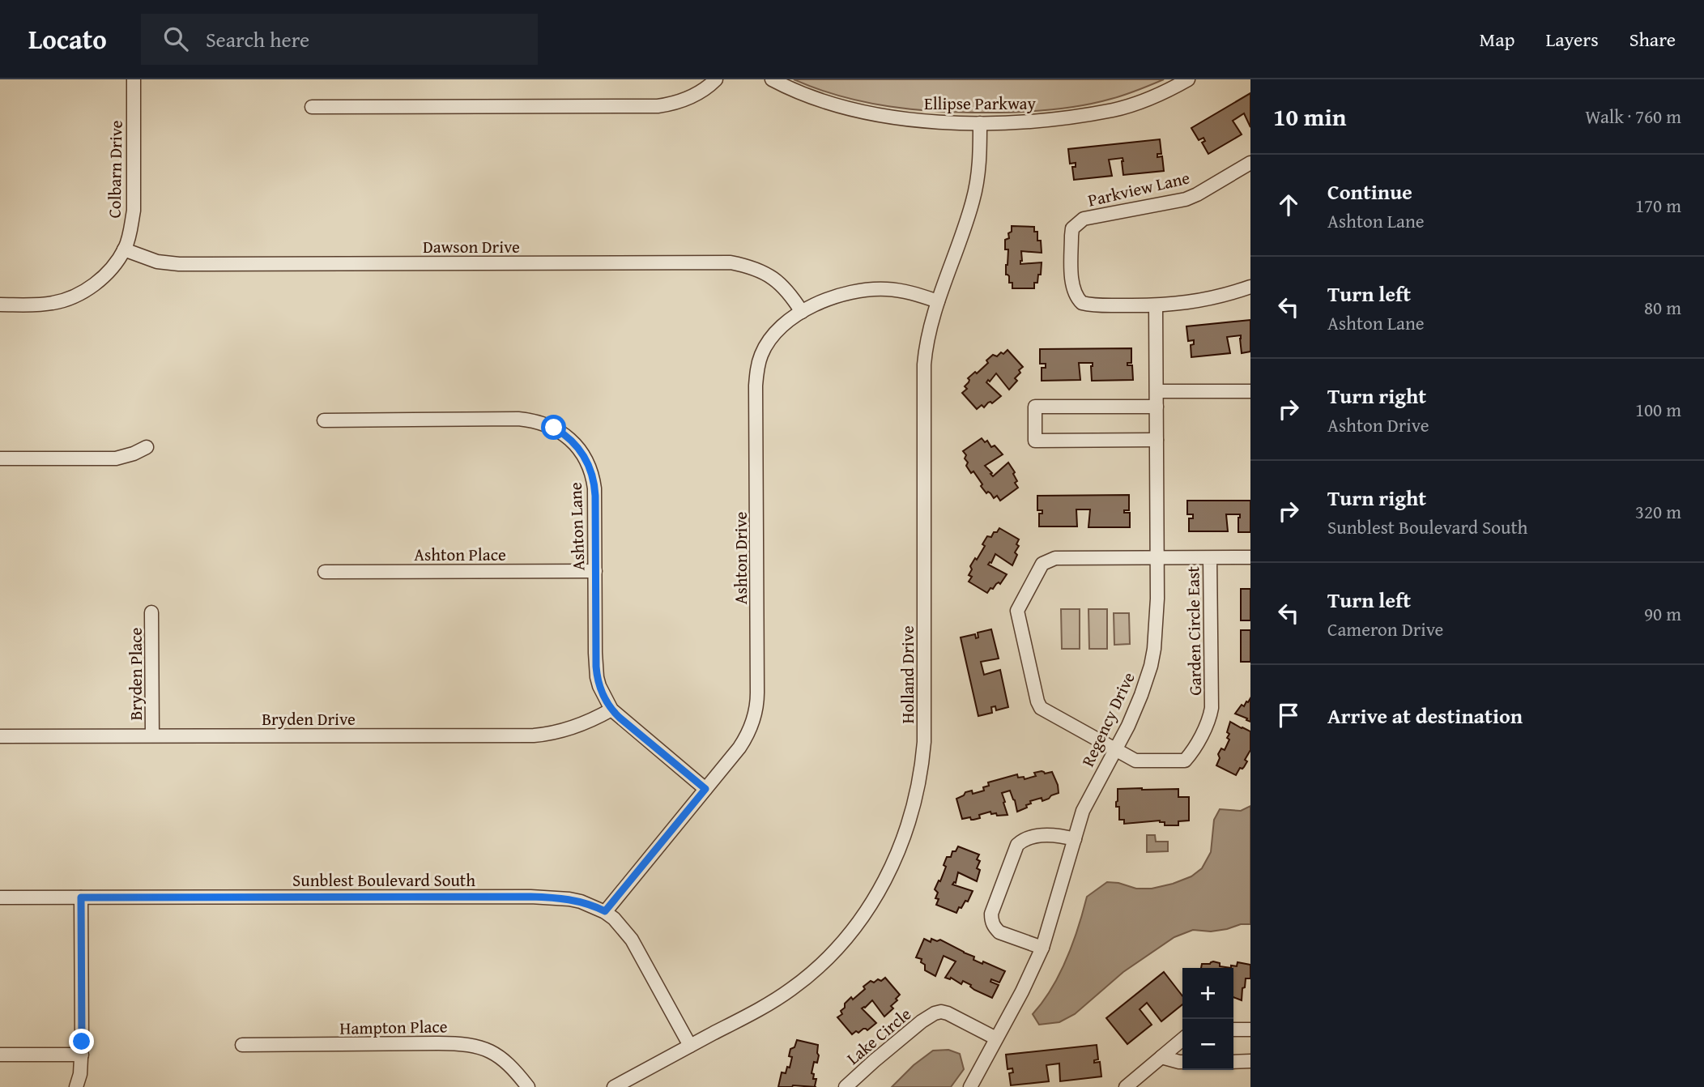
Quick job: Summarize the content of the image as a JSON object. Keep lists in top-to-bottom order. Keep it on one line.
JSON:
{"streets":{"street":["Ellipse Parkway","Colbarn Drive","Parkview Lane","Dawson Drive","Ashton Lane","Ashton Place","Ashton Drive","Garden Circle East","Bryden Place","Holland Drive","Bryden Drive","Regency Drive","Sunblest Boulevard South","Hampton Place","Lake Circle"]},"crossings":[["Ellipse Parkway","Holland Drive"],["Colbarn Drive","Dawson Drive"],["Parkview Lane","Regency Drive"],["Dawson Drive","Ashton Drive"],["Ashton Lane","Ashton Place"],["Ashton Lane","Ashton Drive"],["Ashton Lane","Bryden Drive"],["Ashton Drive","Holland Drive"],["Ashton Drive","Sunblest Boulevard South"],["Garden Circle East","Regency Drive"],["Bryden Place","Bryden Drive"],["Holland Drive","Sunblest Boulevard South"],["Regency Drive","Lake Circle"]],"page":{"header":"Locato","search":"Search here","nav":["Map","Layers","Share"],"heading":["10 min","Walk · 760 m"],"list":[["Continue","Ashton Lane","170 m"],["Turn left","Ashton Lane","80 m"],["Turn right","Ashton Drive","100 m"],["Turn right","Sunblest Boulevard South","320 m"],["Turn left","Cameron Drive","90 m"],"Arrive at destination"],"map_buttons":["+","−"]}}
